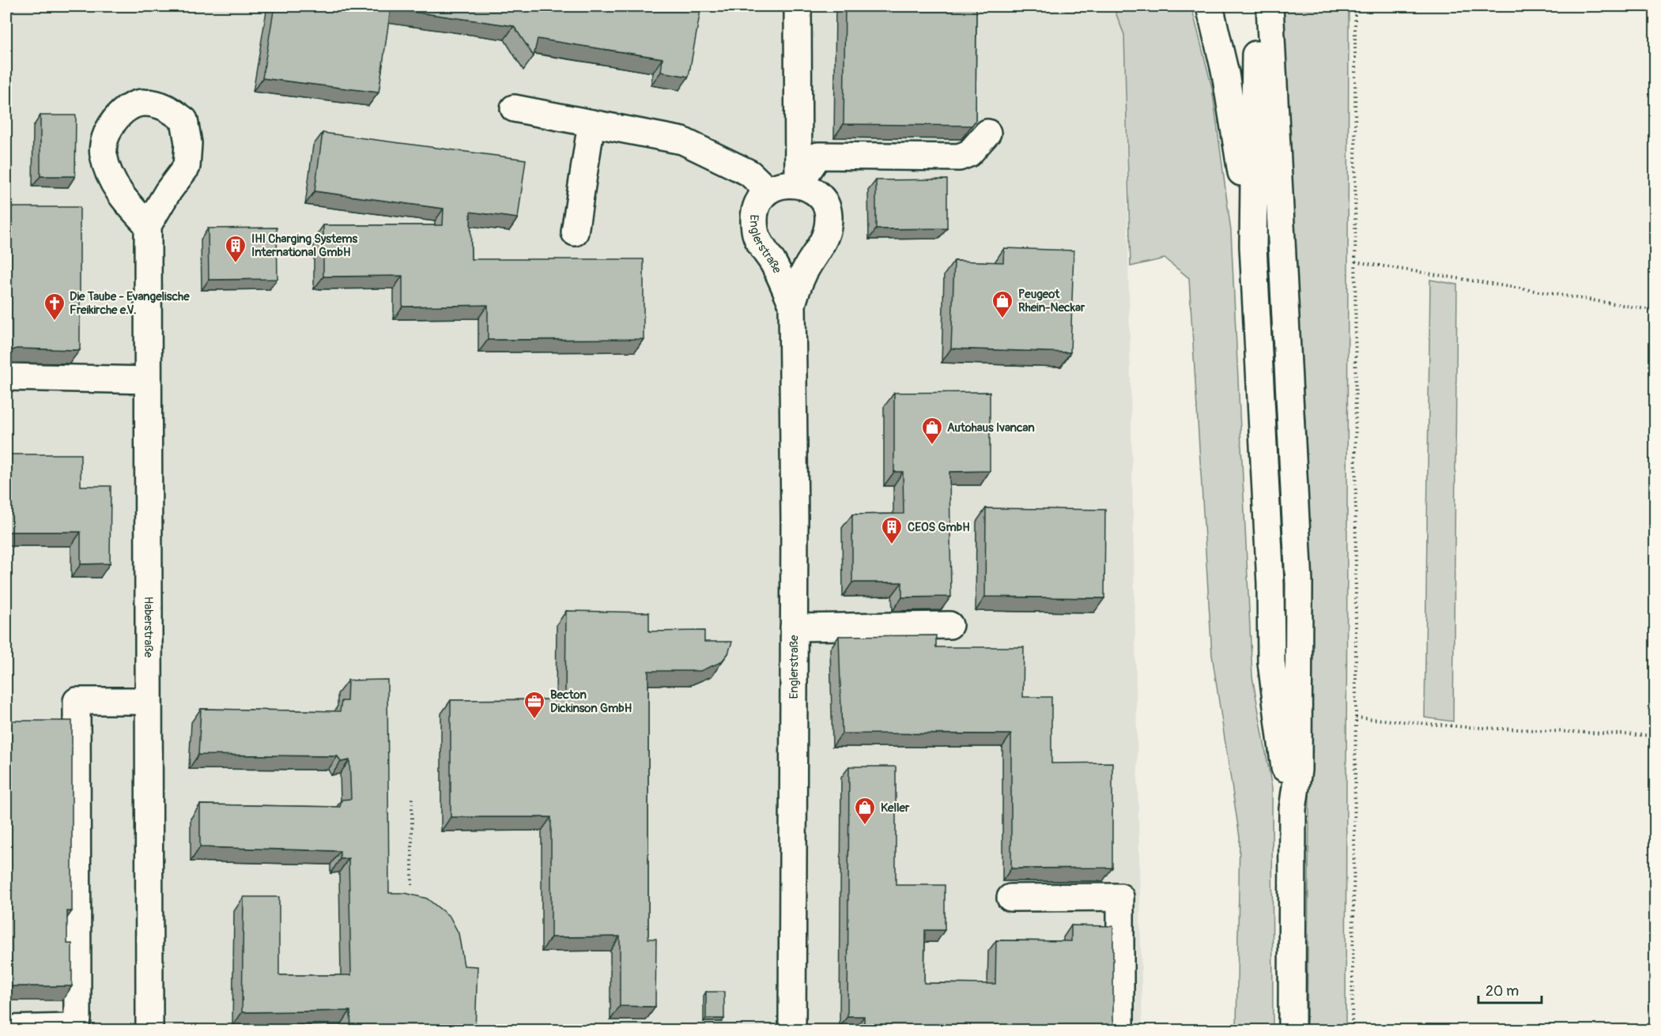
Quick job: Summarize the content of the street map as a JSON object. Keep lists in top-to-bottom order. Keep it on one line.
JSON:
{"streets":{"main road":["Englerstraße","Haberstraße"]},"places":{"building":["IHI Charging Systems International GmbH","CEOS GmbH"],"shop":["Peugeot Rhein-Neckar","Autohaus Ivancan","Keller"],"church":["Die Taube - Evangelische Freikirche e.V."],"office":["Becton Dickinson GmbH"]},"scale_bar":"20 m"}
